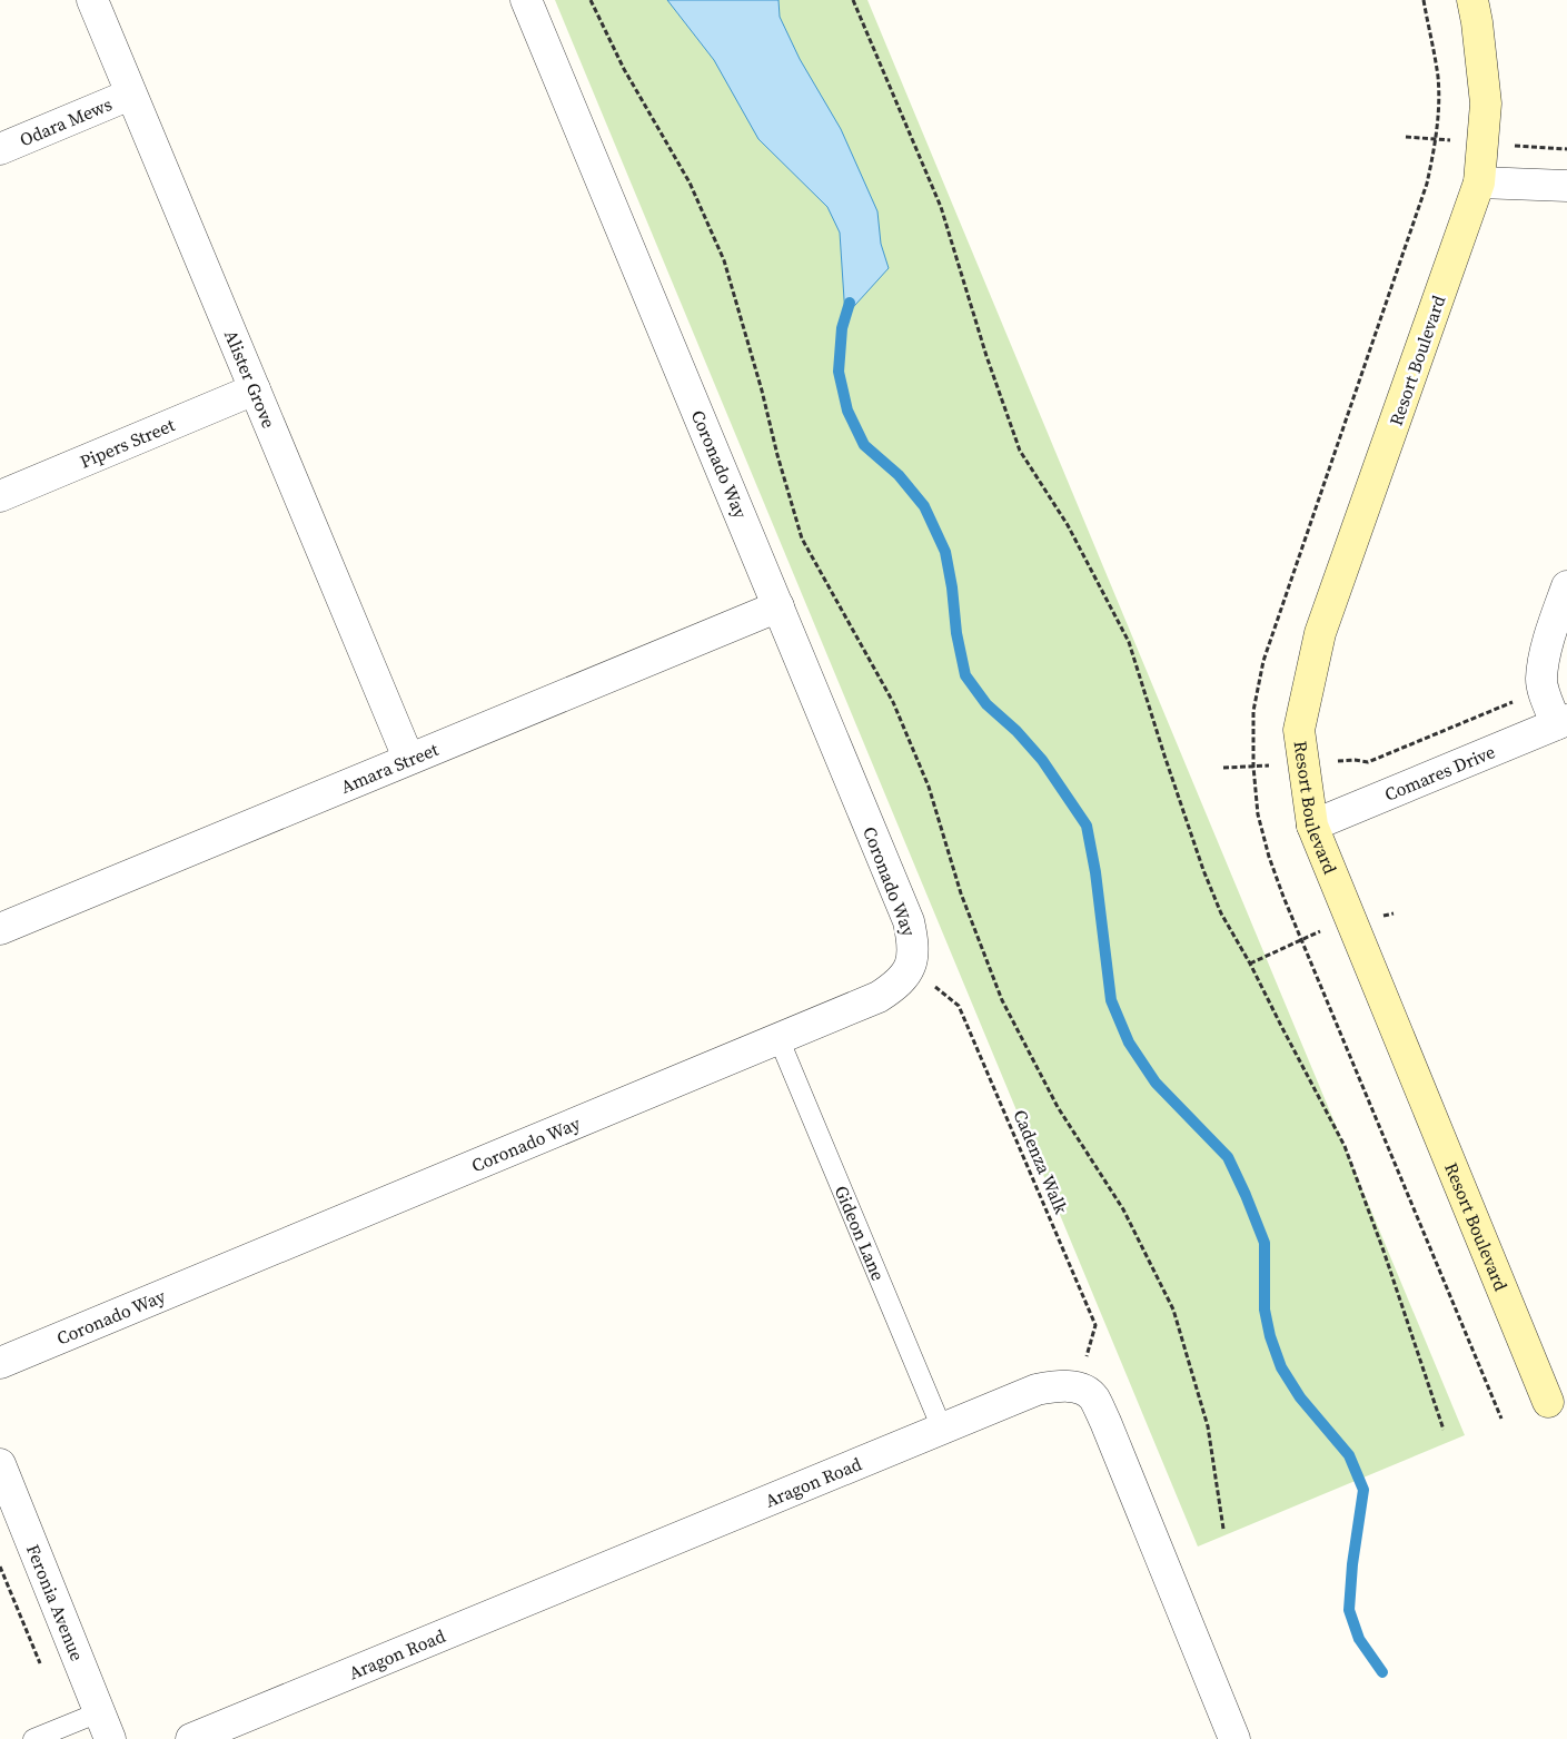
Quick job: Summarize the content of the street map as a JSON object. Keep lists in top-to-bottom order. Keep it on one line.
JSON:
{"streets":{"street":["Odara Mews","Resort Boulevard","Alister Grove","Pipers Street","Coronado Way","Amara Street","Comares Drive","Aragon Road","Feronia Avenue"],"lane":["Gideon Lane"],"path":["Cadenza Walk"]},"crossings":[["Odara Mews","Alister Grove"],["Resort Boulevard","Comares Drive"],["Alister Grove","Pipers Street"],["Alister Grove","Amara Street"],["Coronado Way","Amara Street"],["Coronado Way","Cadenza Walk"],["Coronado Way","Gideon Lane"],["Cadenza Walk","Aragon Road"],["Gideon Lane","Aragon Road"]]}
